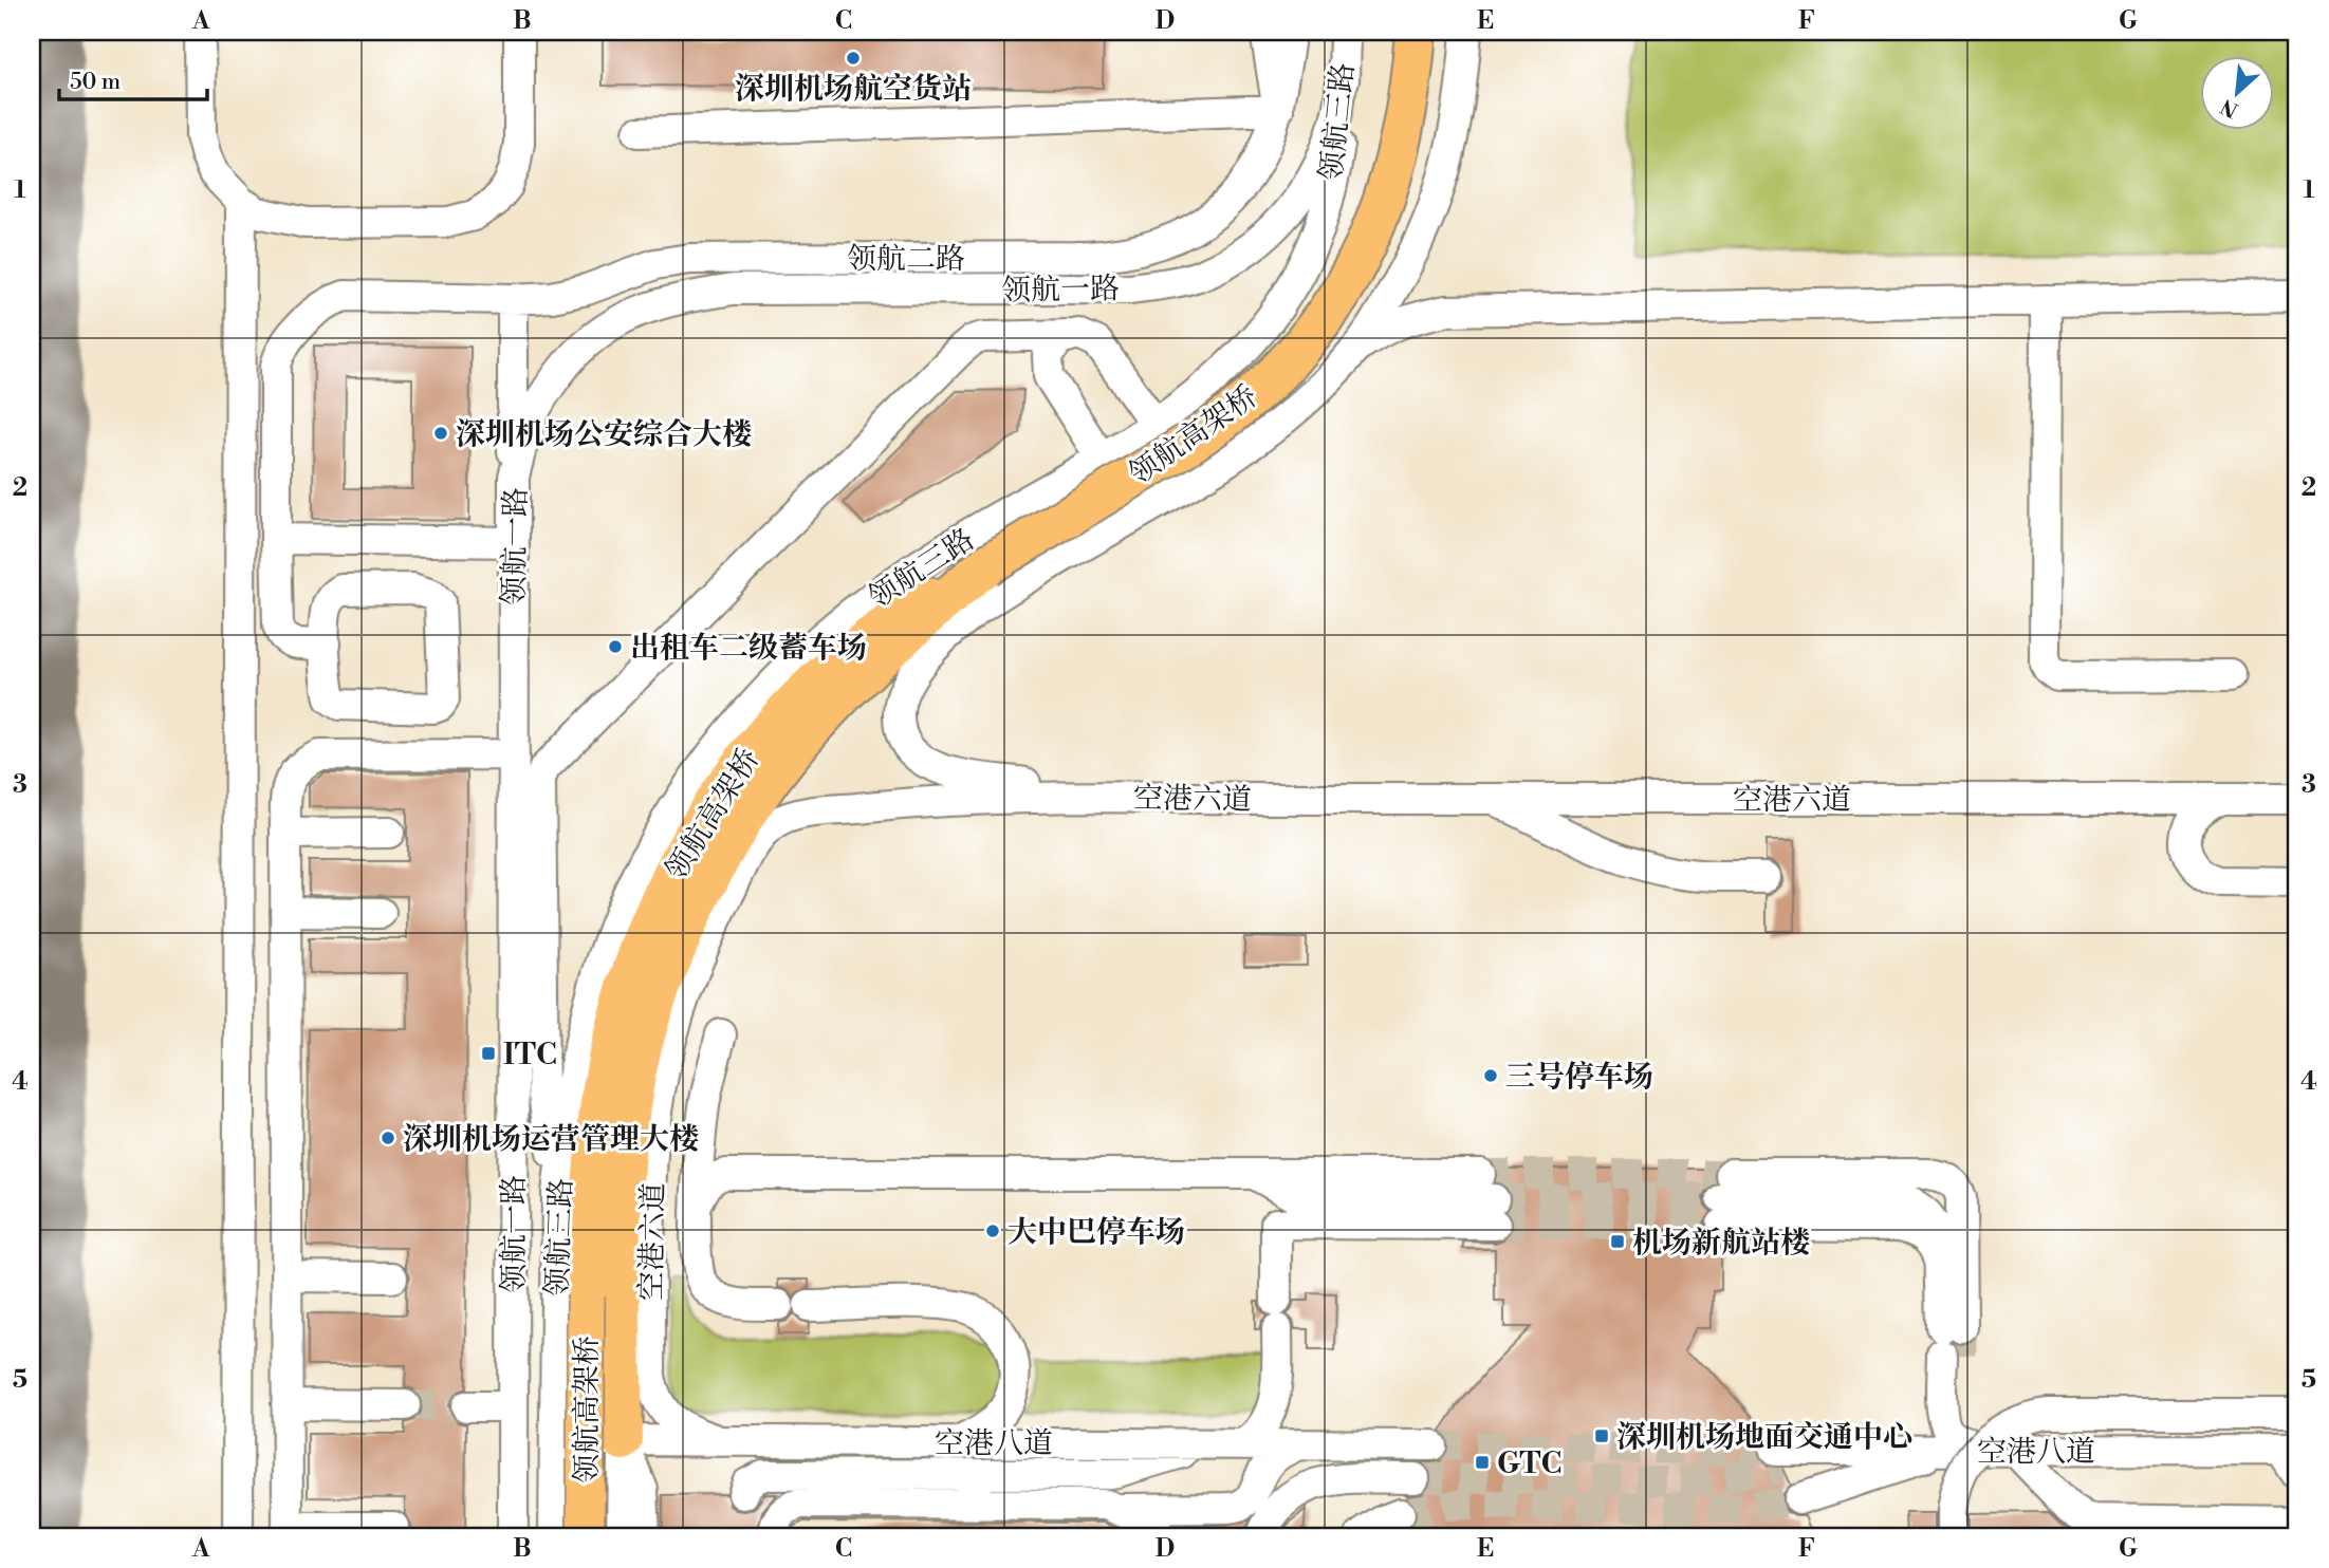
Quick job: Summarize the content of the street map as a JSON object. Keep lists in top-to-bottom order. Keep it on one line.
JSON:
{"streets":{"highway":["领航高架桥"],"street":["领航三路","领航二路","领航一路","空港六道","空港八道"]},"crossings":[["领航三路","领航一路"],["领航三路","领航高架桥"],["领航三路","空港六道"],["领航三路","空港八道"],["空港六道","空港八道"]],"places":{"other":["深圳机场航空货站","深圳机场公安综合大楼","出租车二级蓄车场","三号停车场","深圳机场运营管理大楼","大中巴停车场"],"transit":["ITC","机场新航站楼","深圳机场地面交通中心","GTC"]},"scale_bar":"50 m","north":"bottom left","grid":{"columns":["A","B","C","D","E","F","G"],"rows":["1","2","3","4","5"]}}
